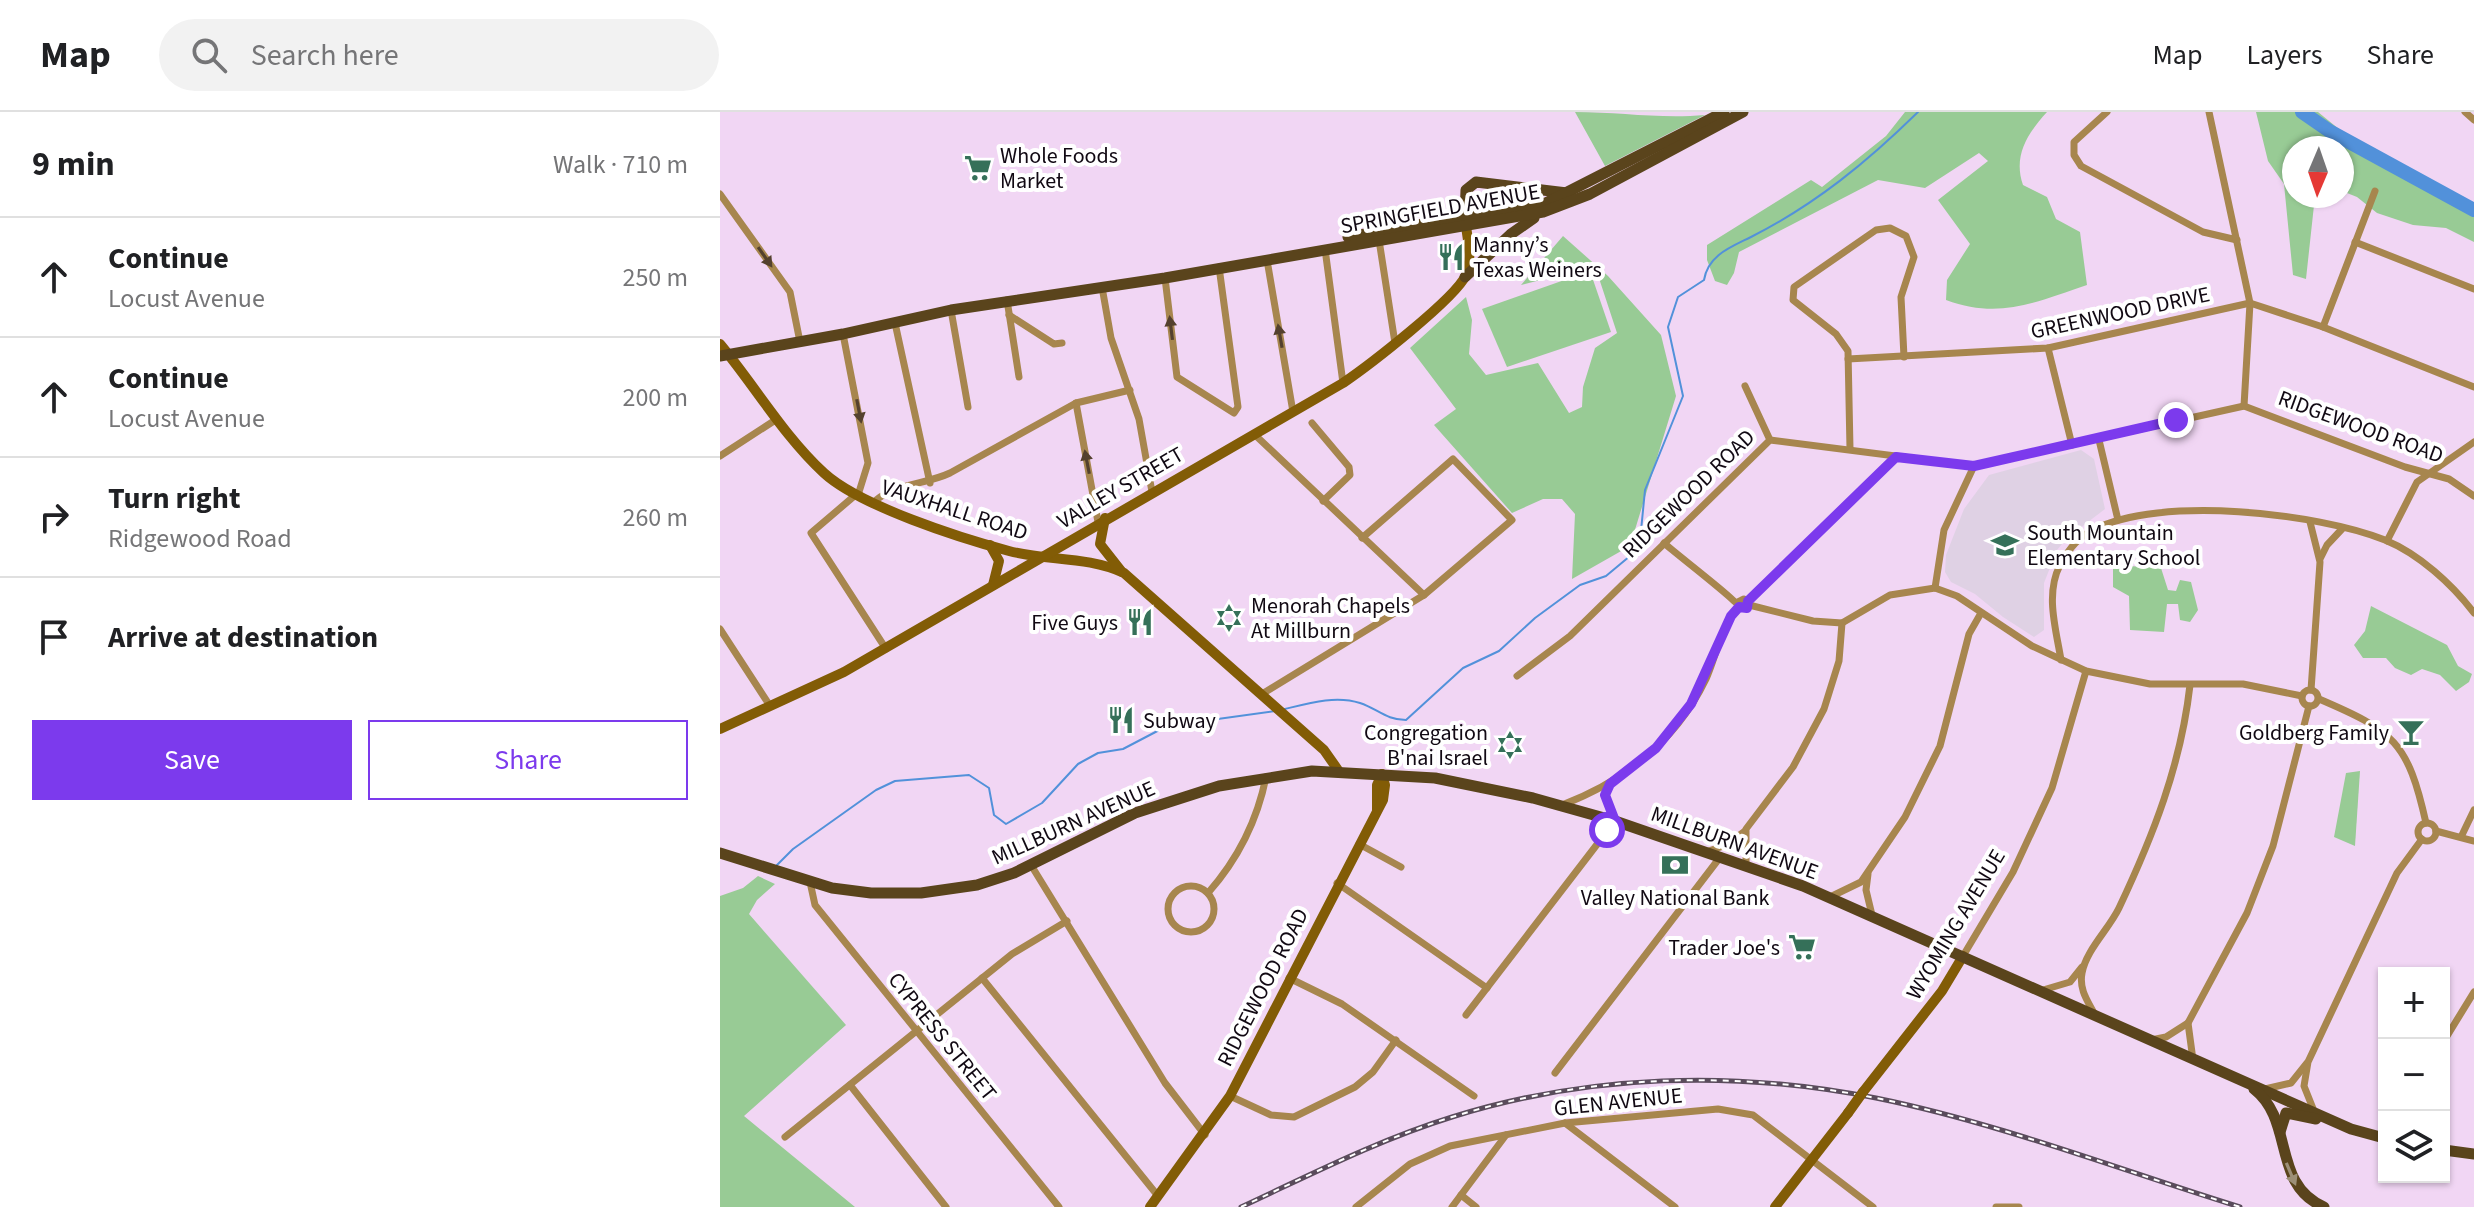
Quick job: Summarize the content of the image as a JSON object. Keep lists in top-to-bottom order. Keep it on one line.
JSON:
{"streets":{"main road":["SPRINGFIELD AVENUE","RIDGEWOOD ROAD","VALLEY STREET","VAUXHALL ROAD","MILLBURN AVENUE","WYOMING AVENUE"],"street":["GREENWOOD DRIVE","CYPRESS STREET","GLEN AVENUE"]},"crossings":[["SPRINGFIELD AVENUE","VAUXHALL ROAD"],["RIDGEWOOD ROAD","MILLBURN AVENUE"],["VALLEY STREET","VAUXHALL ROAD"],["VAUXHALL ROAD","MILLBURN AVENUE"],["MILLBURN AVENUE","WYOMING AVENUE"],["MILLBURN AVENUE","CYPRESS STREET"],["WYOMING AVENUE","GLEN AVENUE"]],"places":{"supermarket":["Whole Foods Market","Trader Joe's"],"restaurant":["Manny’s Texas Weiners","Five Guys","Subway"],"school or university":["South Mountain Elementary School"],"synagogue":["Menorah Chapels At Millburn","Congregation B'nai Israel"],"bar":["Goldberg Family"],"bank":["Valley National Bank"]},"north":"bottom","page":{"header":"Map","search":"Search here","nav":["Map","Layers","Share"],"heading":["9 min","Walk · 710 m"],"list":[["Continue","Locust Avenue","250 m"],["Continue","Locust Avenue","200 m"],["Turn right","Ridgewood Road","260 m"],"Arrive at destination"],"buttons":["Save","Share"],"map_buttons":["+","−"]}}
